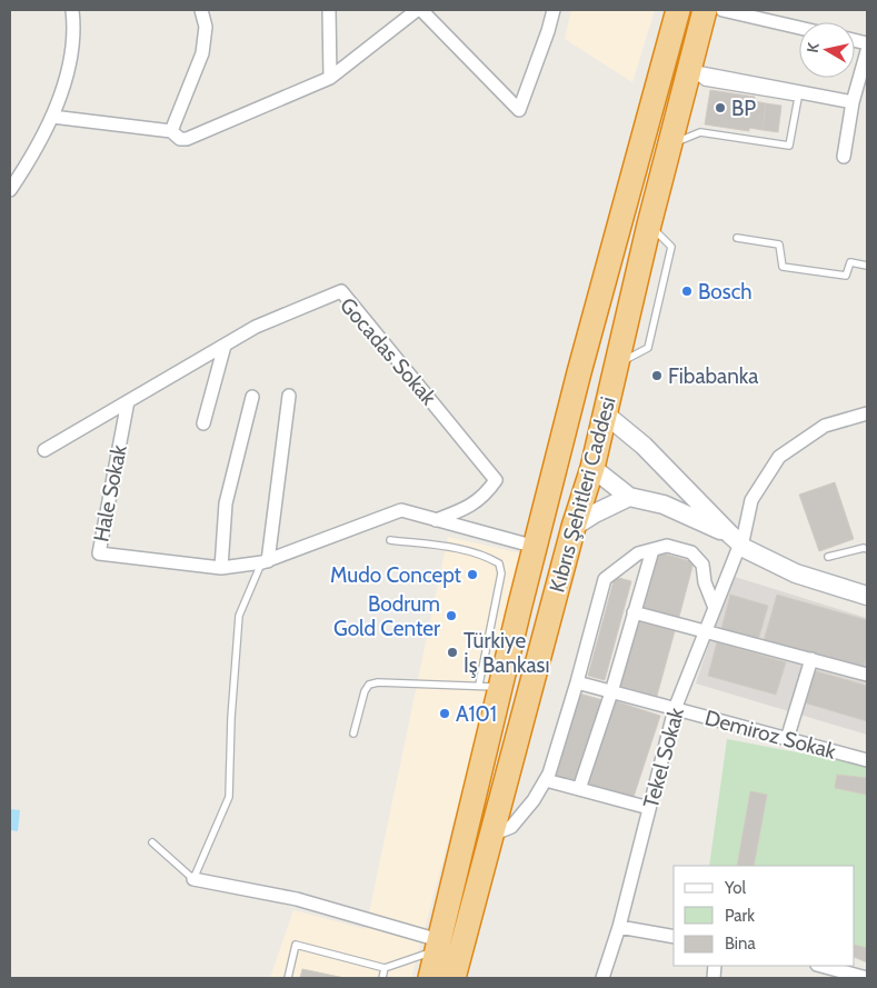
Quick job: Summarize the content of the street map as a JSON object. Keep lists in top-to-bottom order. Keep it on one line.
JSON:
{"streets":{"highway":["Kıbrıs Şehitleri Caddesi"],"street":["Gocadas Sokak","Hale Sokak","Demiroz Sokak","Tekel Sokak"]},"crossings":[["Gocadas Sokak","Hale Sokak"],["Hale Sokak","Kıbrıs Şehitleri Caddesi"],["Demiroz Sokak","Tekel Sokak"]],"places":["BP","Bosch","Fibabanka","Mudo Concept","Bodrum Gold Center","Türkiye İş Bankası","A101"],"legend":["Yol","Park","Bina"],"north":"left"}
